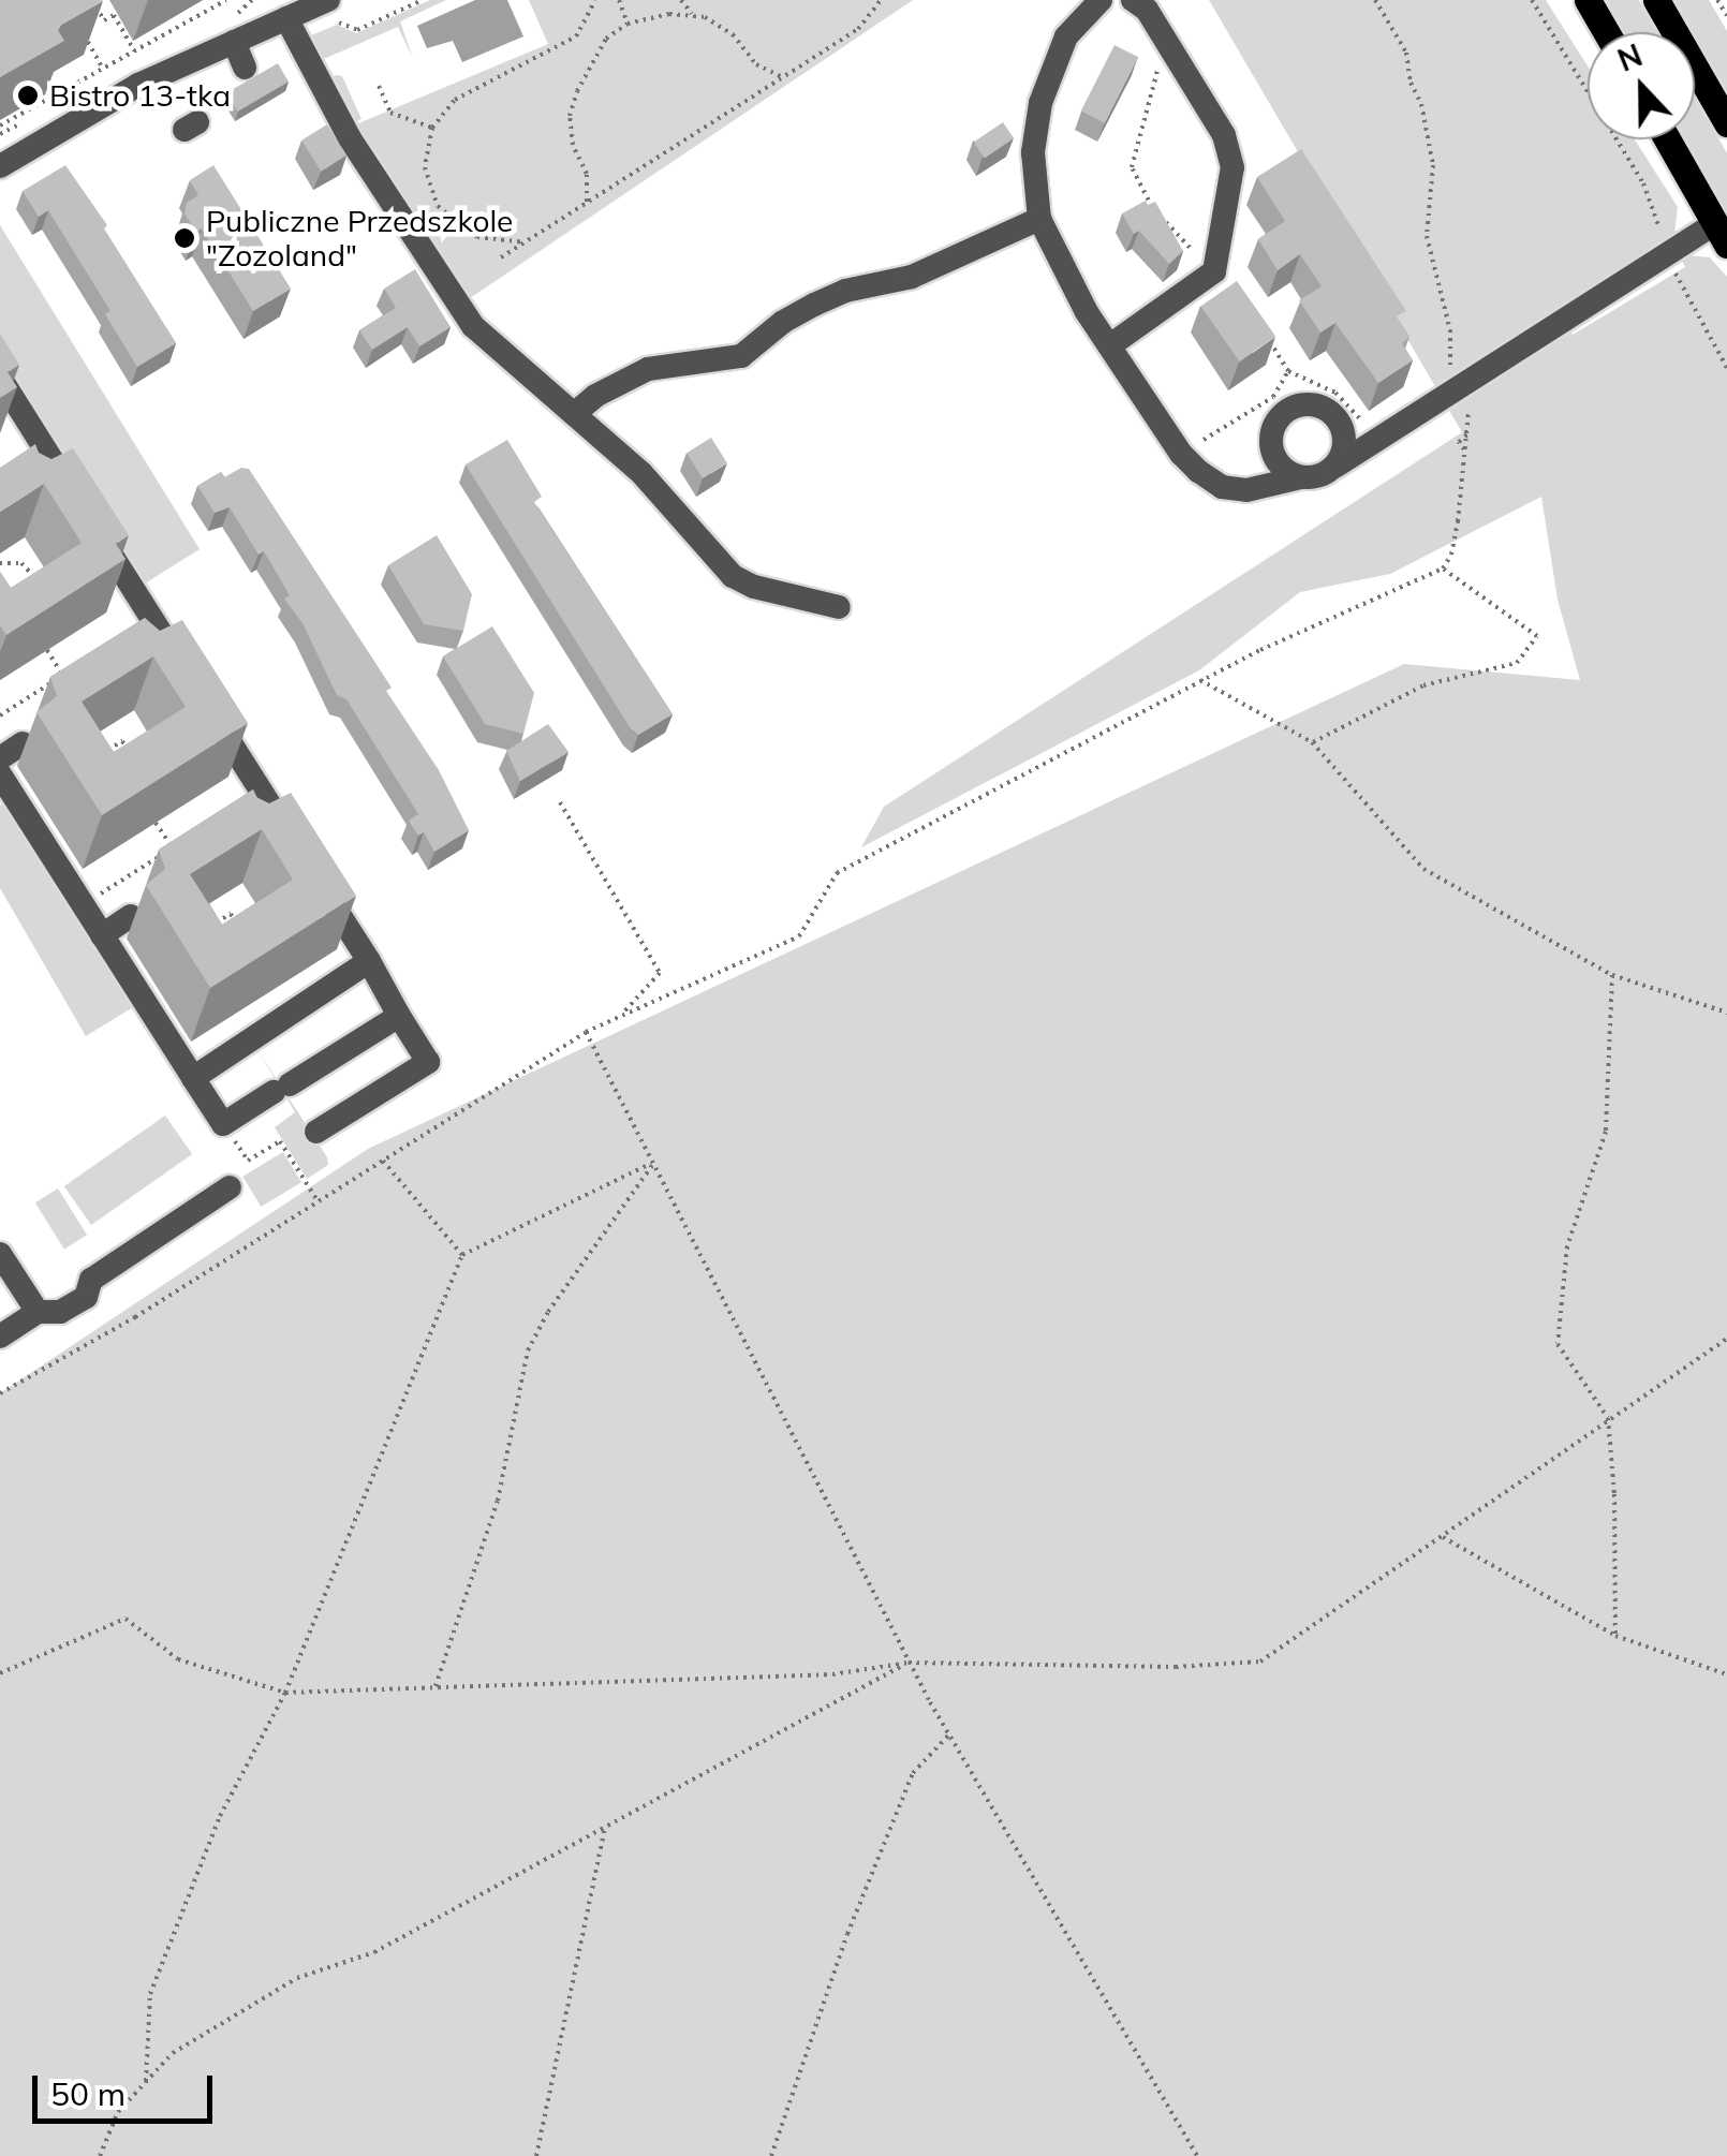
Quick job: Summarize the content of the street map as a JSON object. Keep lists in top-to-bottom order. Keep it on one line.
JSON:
{"places":["Bistro 13-tka","Publiczne Przedszkole \"Zozoland\""],"scale_bar":"50 m","north":"top"}
